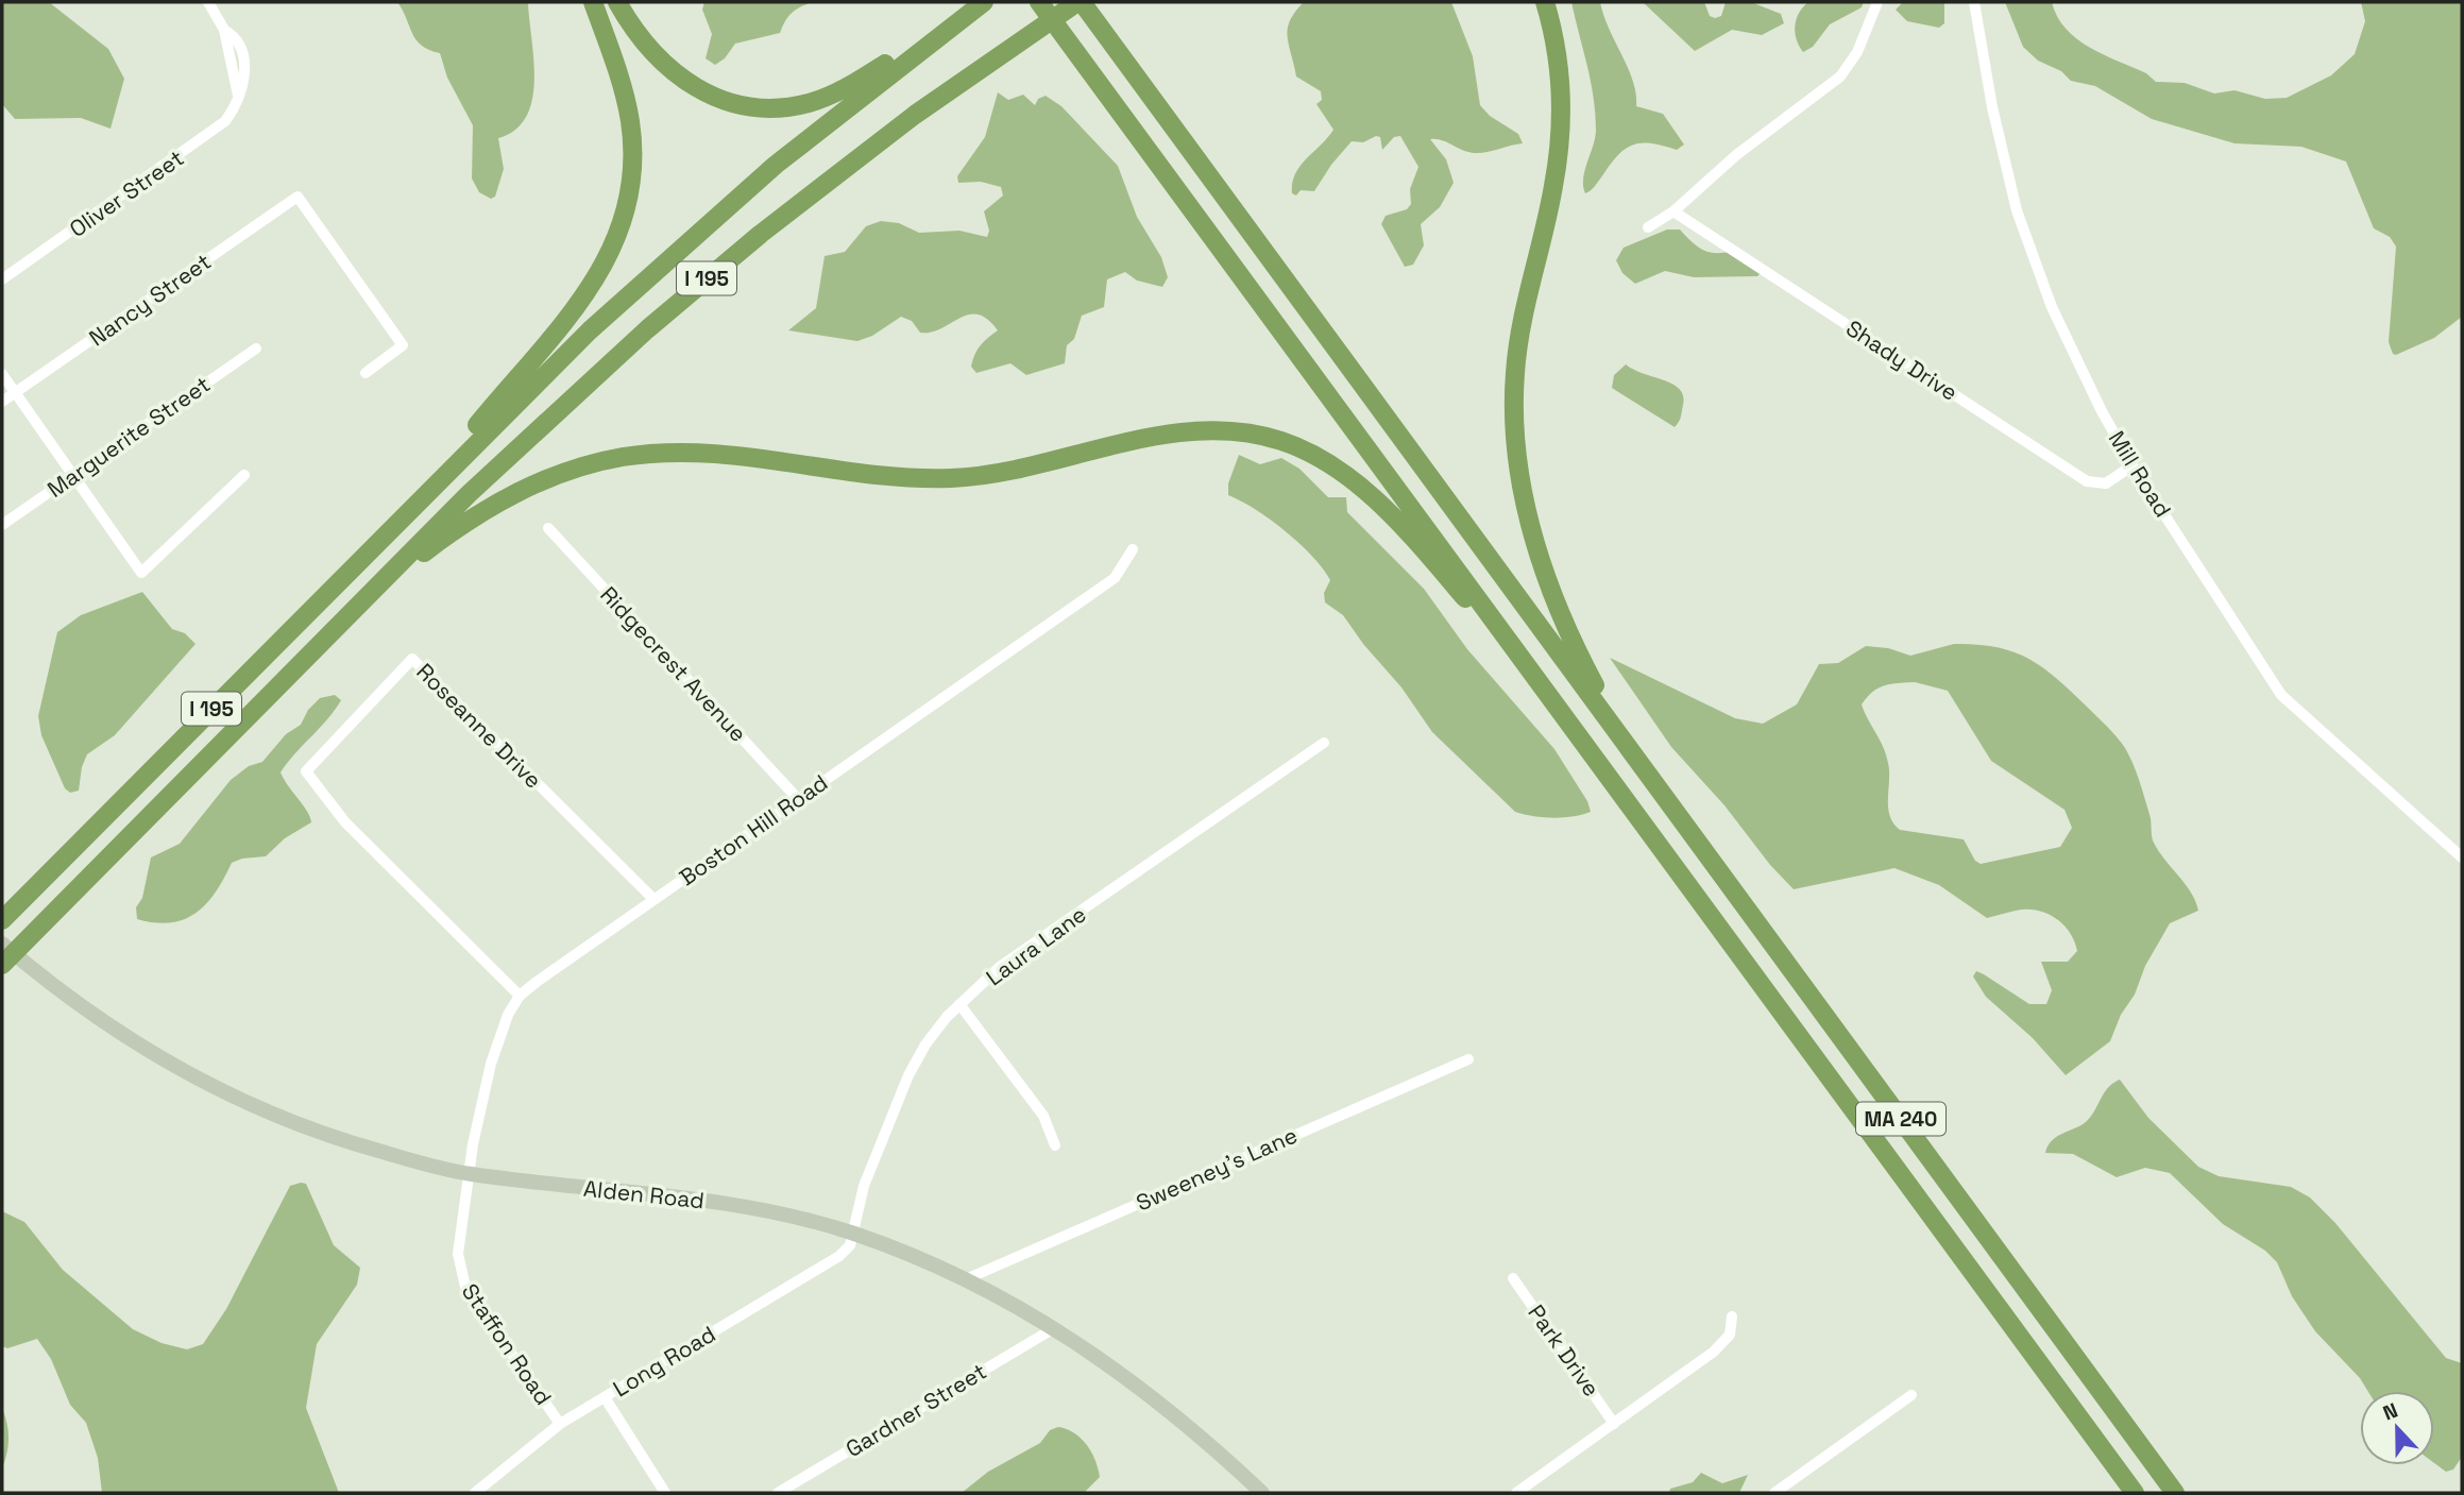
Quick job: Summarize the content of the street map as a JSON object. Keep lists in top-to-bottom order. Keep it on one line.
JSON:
{"streets":{"highway":["I 195","MA 240"],"main road":["Alden Road"],"street":["Oliver Street","Nancy Street","Shady Drive","Marguerite Street","Mill Road","Ridgecrest Avenue","Roseanne Drive","Boston Hill Road","Laura Lane","Sweeney's Lane","Staffon Road","Park Drive","Long Road","Gardner Street"]},"crossings":[["Shady Drive","Mill Road"],["Ridgecrest Avenue","Boston Hill Road"],["Roseanne Drive","Boston Hill Road"],["Boston Hill Road","Alden Road"],["Boston Hill Road","Staffon Road"],["Laura Lane","Alden Road"],["Laura Lane","Long Road"],["Sweeney's Lane","Alden Road"],["Alden Road","Staffon Road"],["Alden Road","Long Road"],["Alden Road","Gardner Street"],["Staffon Road","Long Road"]],"north":"top"}
